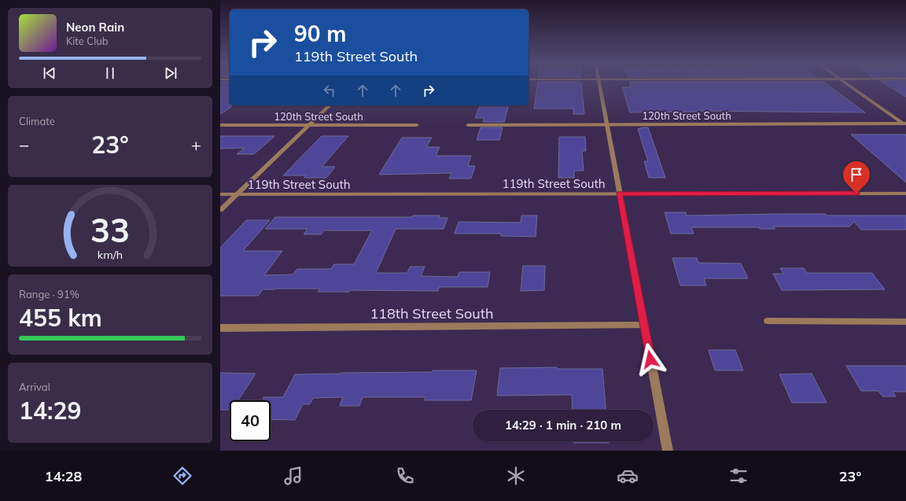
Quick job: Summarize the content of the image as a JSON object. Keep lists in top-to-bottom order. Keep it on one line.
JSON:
{"streets":{"street":["120th Street South","119th Street South","118th Street South"]},"page":{"turn":["90 m","119th Street South"],"song":["Neon Rain","Kite Club"],"tile":["Climate",["Range · 91%","455 km"],["Arrival","14:29"]],"heat":["−","23°","+"],"limit":"40","trip":"14:29 · 1 min · 210 m","tabs":["14:28","23°"],"gauge":["33","km/h"]}}
